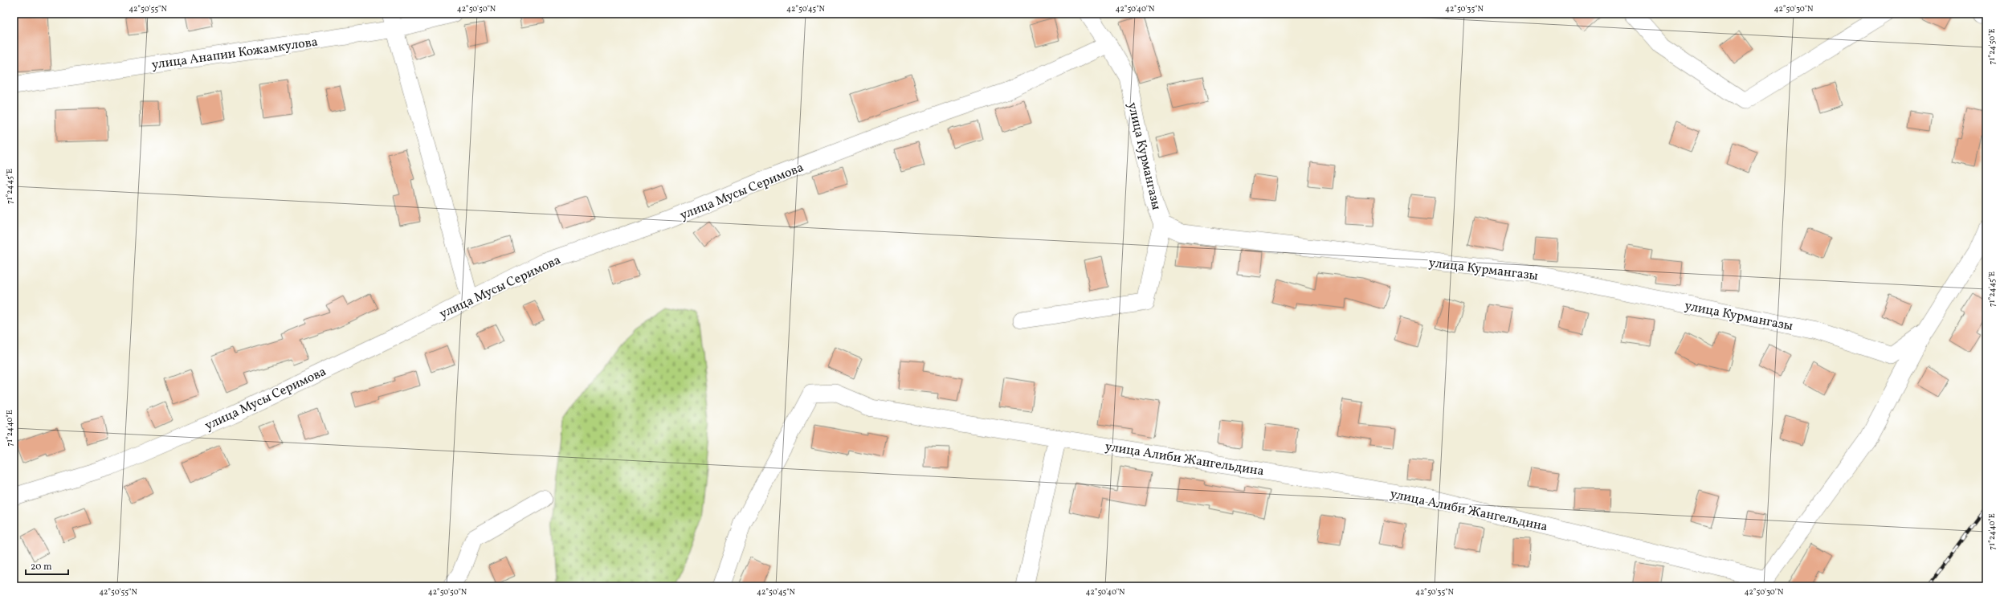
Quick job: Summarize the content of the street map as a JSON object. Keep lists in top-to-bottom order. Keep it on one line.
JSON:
{"streets":{"street":["улица Анапии Кожамкулова","улица Курмангазы","улица Мусы Серимова","улица Алиби Жангельдина"]},"crossings":[["улица Курмангазы","улица Мусы Серимова"]],"scale_bar":"20 m","coordinates":["42°50'55\"N","42°50'50\"N","42°50'45\"N","42°50'40\"N","42°50'35\"N","42°50'30\"N","71°24'50\"E","71°24'45\"E","71°24'40\"E"]}
